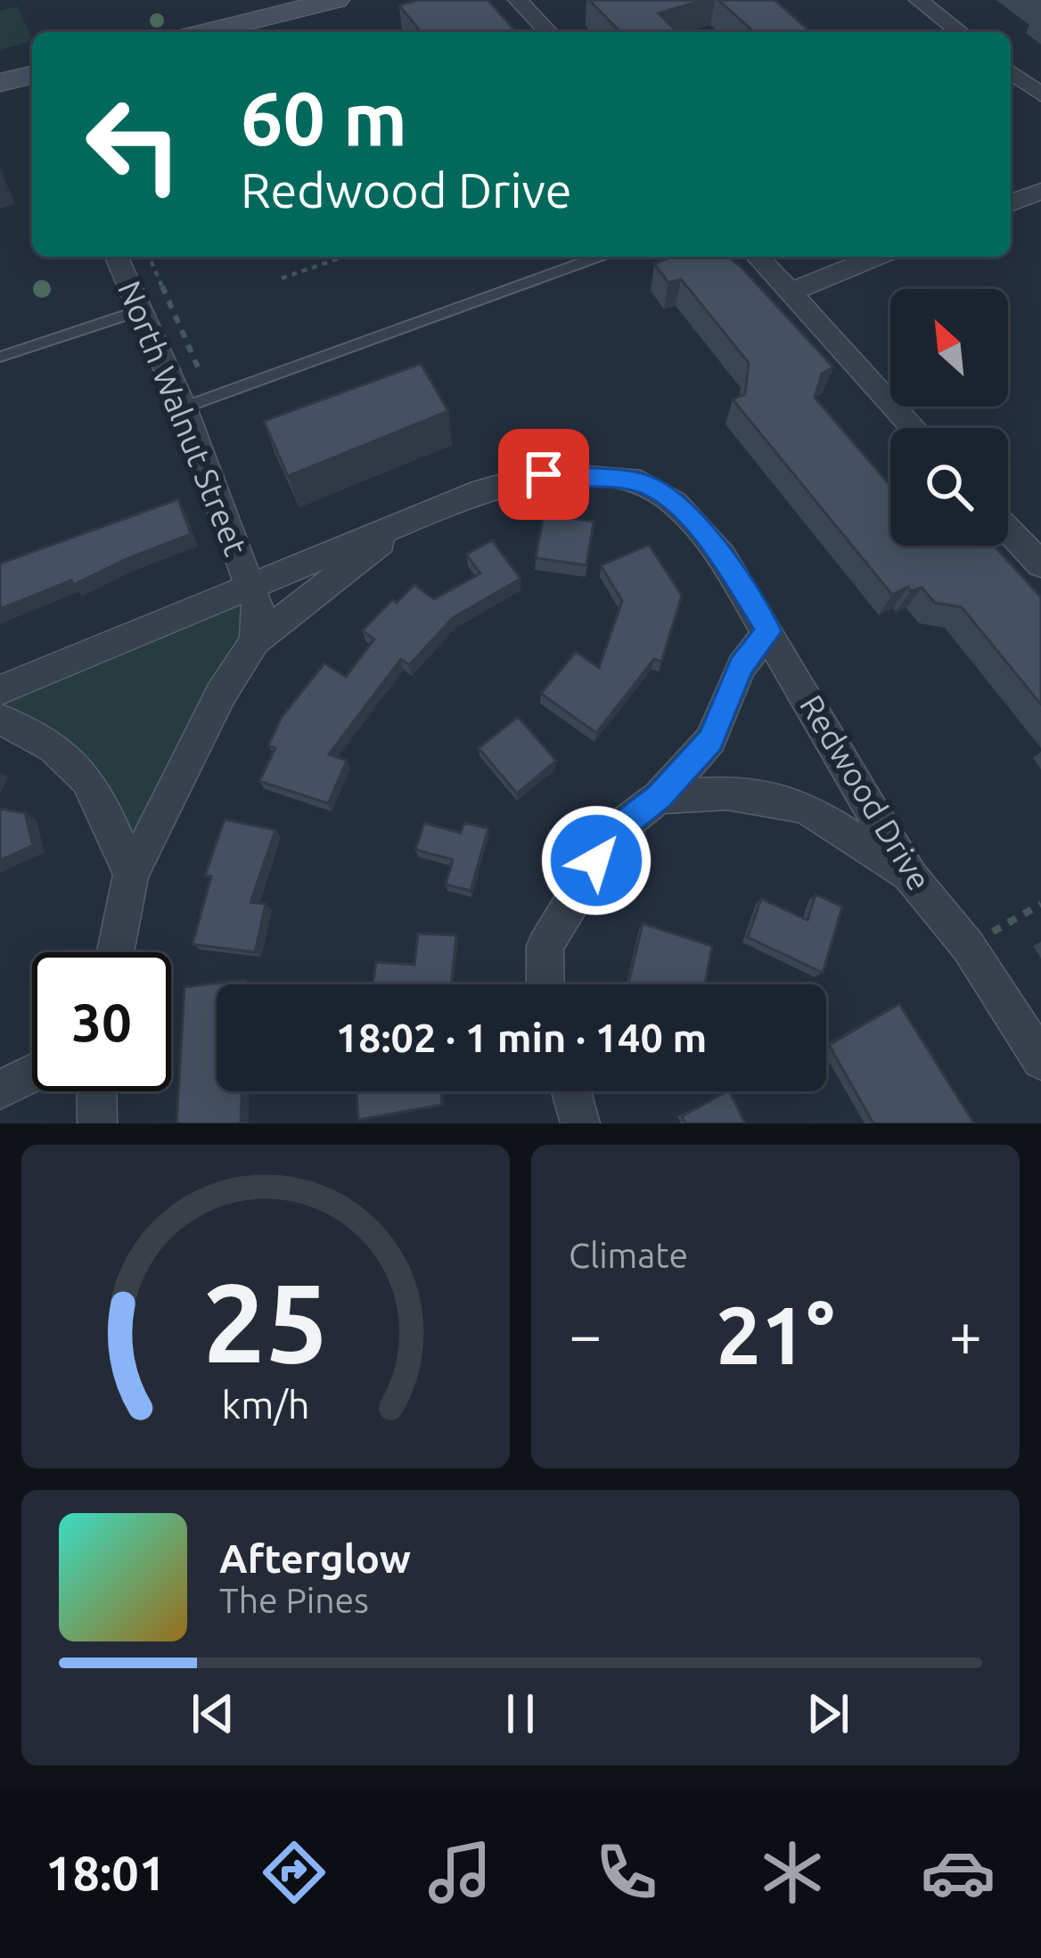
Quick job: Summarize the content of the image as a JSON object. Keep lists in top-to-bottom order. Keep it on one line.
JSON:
{"streets":{"street":["North Walnut Street","Redwood Drive"]},"crossings":[["North Walnut Street","Redwood Drive"]],"north":"top left","page":{"turn":["60 m","Redwood Drive"],"limit":"30","trip":"18:02 · 1 min · 140 m","tile":"Climate","heat":["−","21°","+"],"song":["Afterglow","The Pines"],"tabs":"18:01","gauge":["25","km/h"]}}
